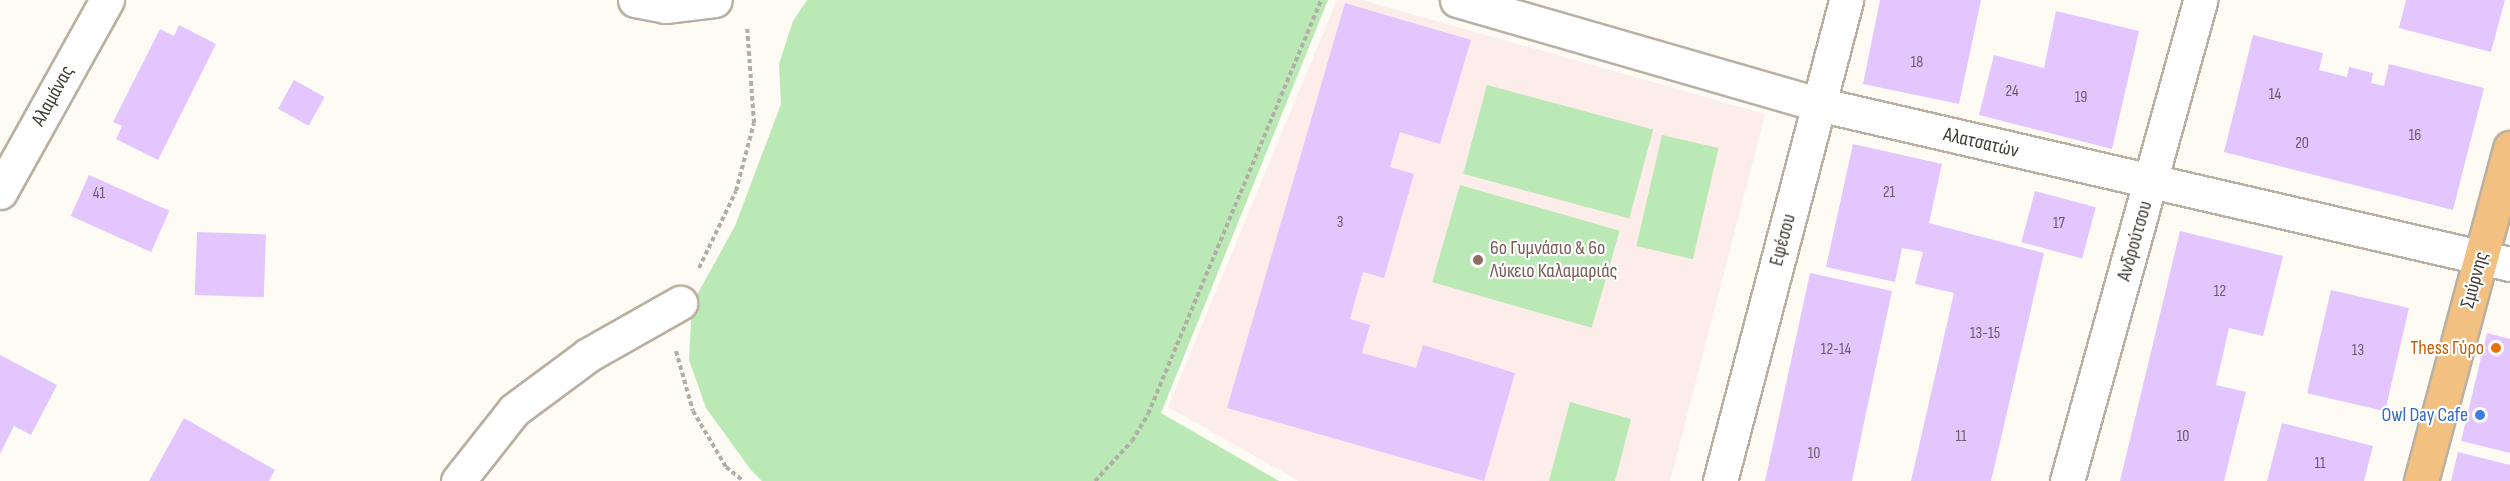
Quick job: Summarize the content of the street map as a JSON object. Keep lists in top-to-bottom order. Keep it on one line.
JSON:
{"streets":{"main road":["Σμύρνης"],"street":["Αλαμάνας","Αλατσατών","Εφέσου","Ανδρούτσου"]},"crossings":[["Αλατσατών","Εφέσου"],["Αλατσατών","Ανδρούτσου"],["Αλατσατών","Σμύρνης"]],"places":["6ο Γυμνάσιο & 6ο Λύκειο Καλαμαριάς","Thess Γύρο","Owl Day Cafe"],"house_numbers":["18","24","14","19","16","20","21","41","3","17","12","13-15","12-14","13","11","10","10","11"]}
